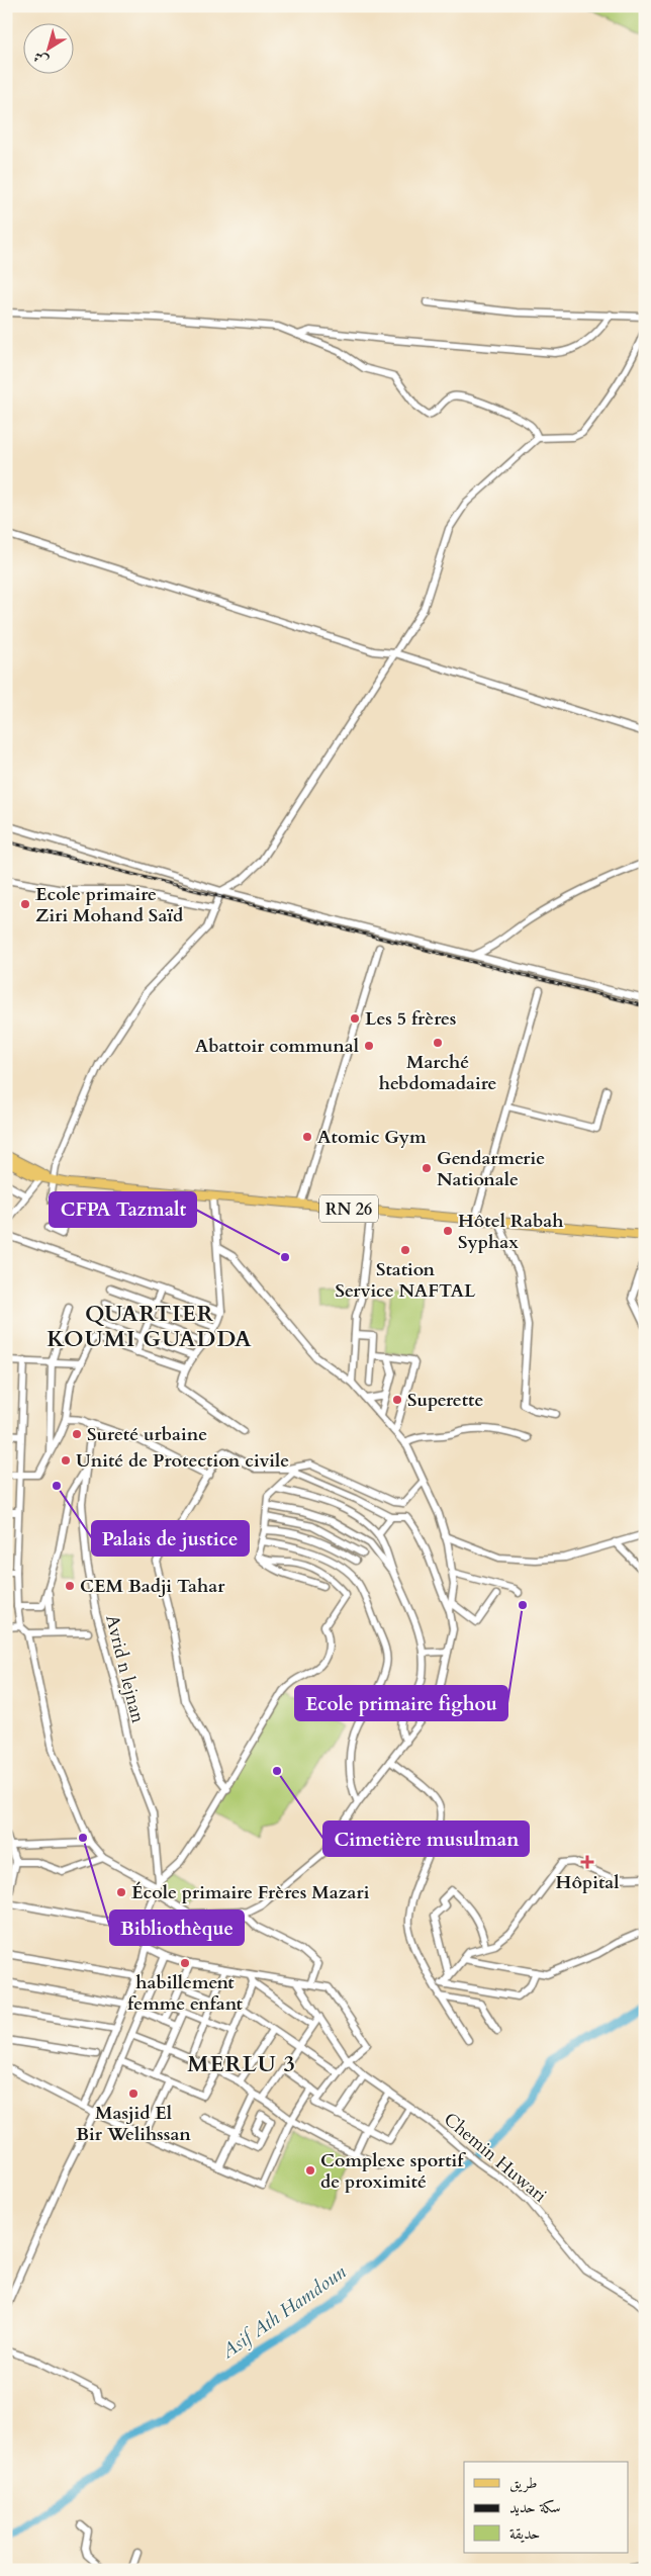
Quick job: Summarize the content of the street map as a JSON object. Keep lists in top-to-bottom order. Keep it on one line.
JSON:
{"streets":{"main road":["RN 26"],"street":["Avrid n lejnan","Chemin Huwari"]},"districts":["QUARTIER KOUMI GUADDA","MERLU 3"],"water":["Asif Ath Hamdoun"],"places":{"other":["Ecole primaire Ziri Mohand Saïd","Les 5 frères","Marché hebdomadaire","Abattoir communal","Atomic Gym","Gendarmerie Nationale","Hôtel Rabah Syphax","Station Service NAFTAL","CFPA Tazmalt","Superette","Sureté urbaine","Unité de Protection civile","Palais de justice","CEM Badji Tahar","Ecole primaire fighou","Cimetière musulman","Bibliothèque","École primaire Frères Mazari","habillement femme enfant","Masjid El Bir Welihssan","Complexe sportif de proximité"],"health":["Hôpital"]},"legend":["طريق","سكة حديد","حديقة"],"north":"bottom left"}
